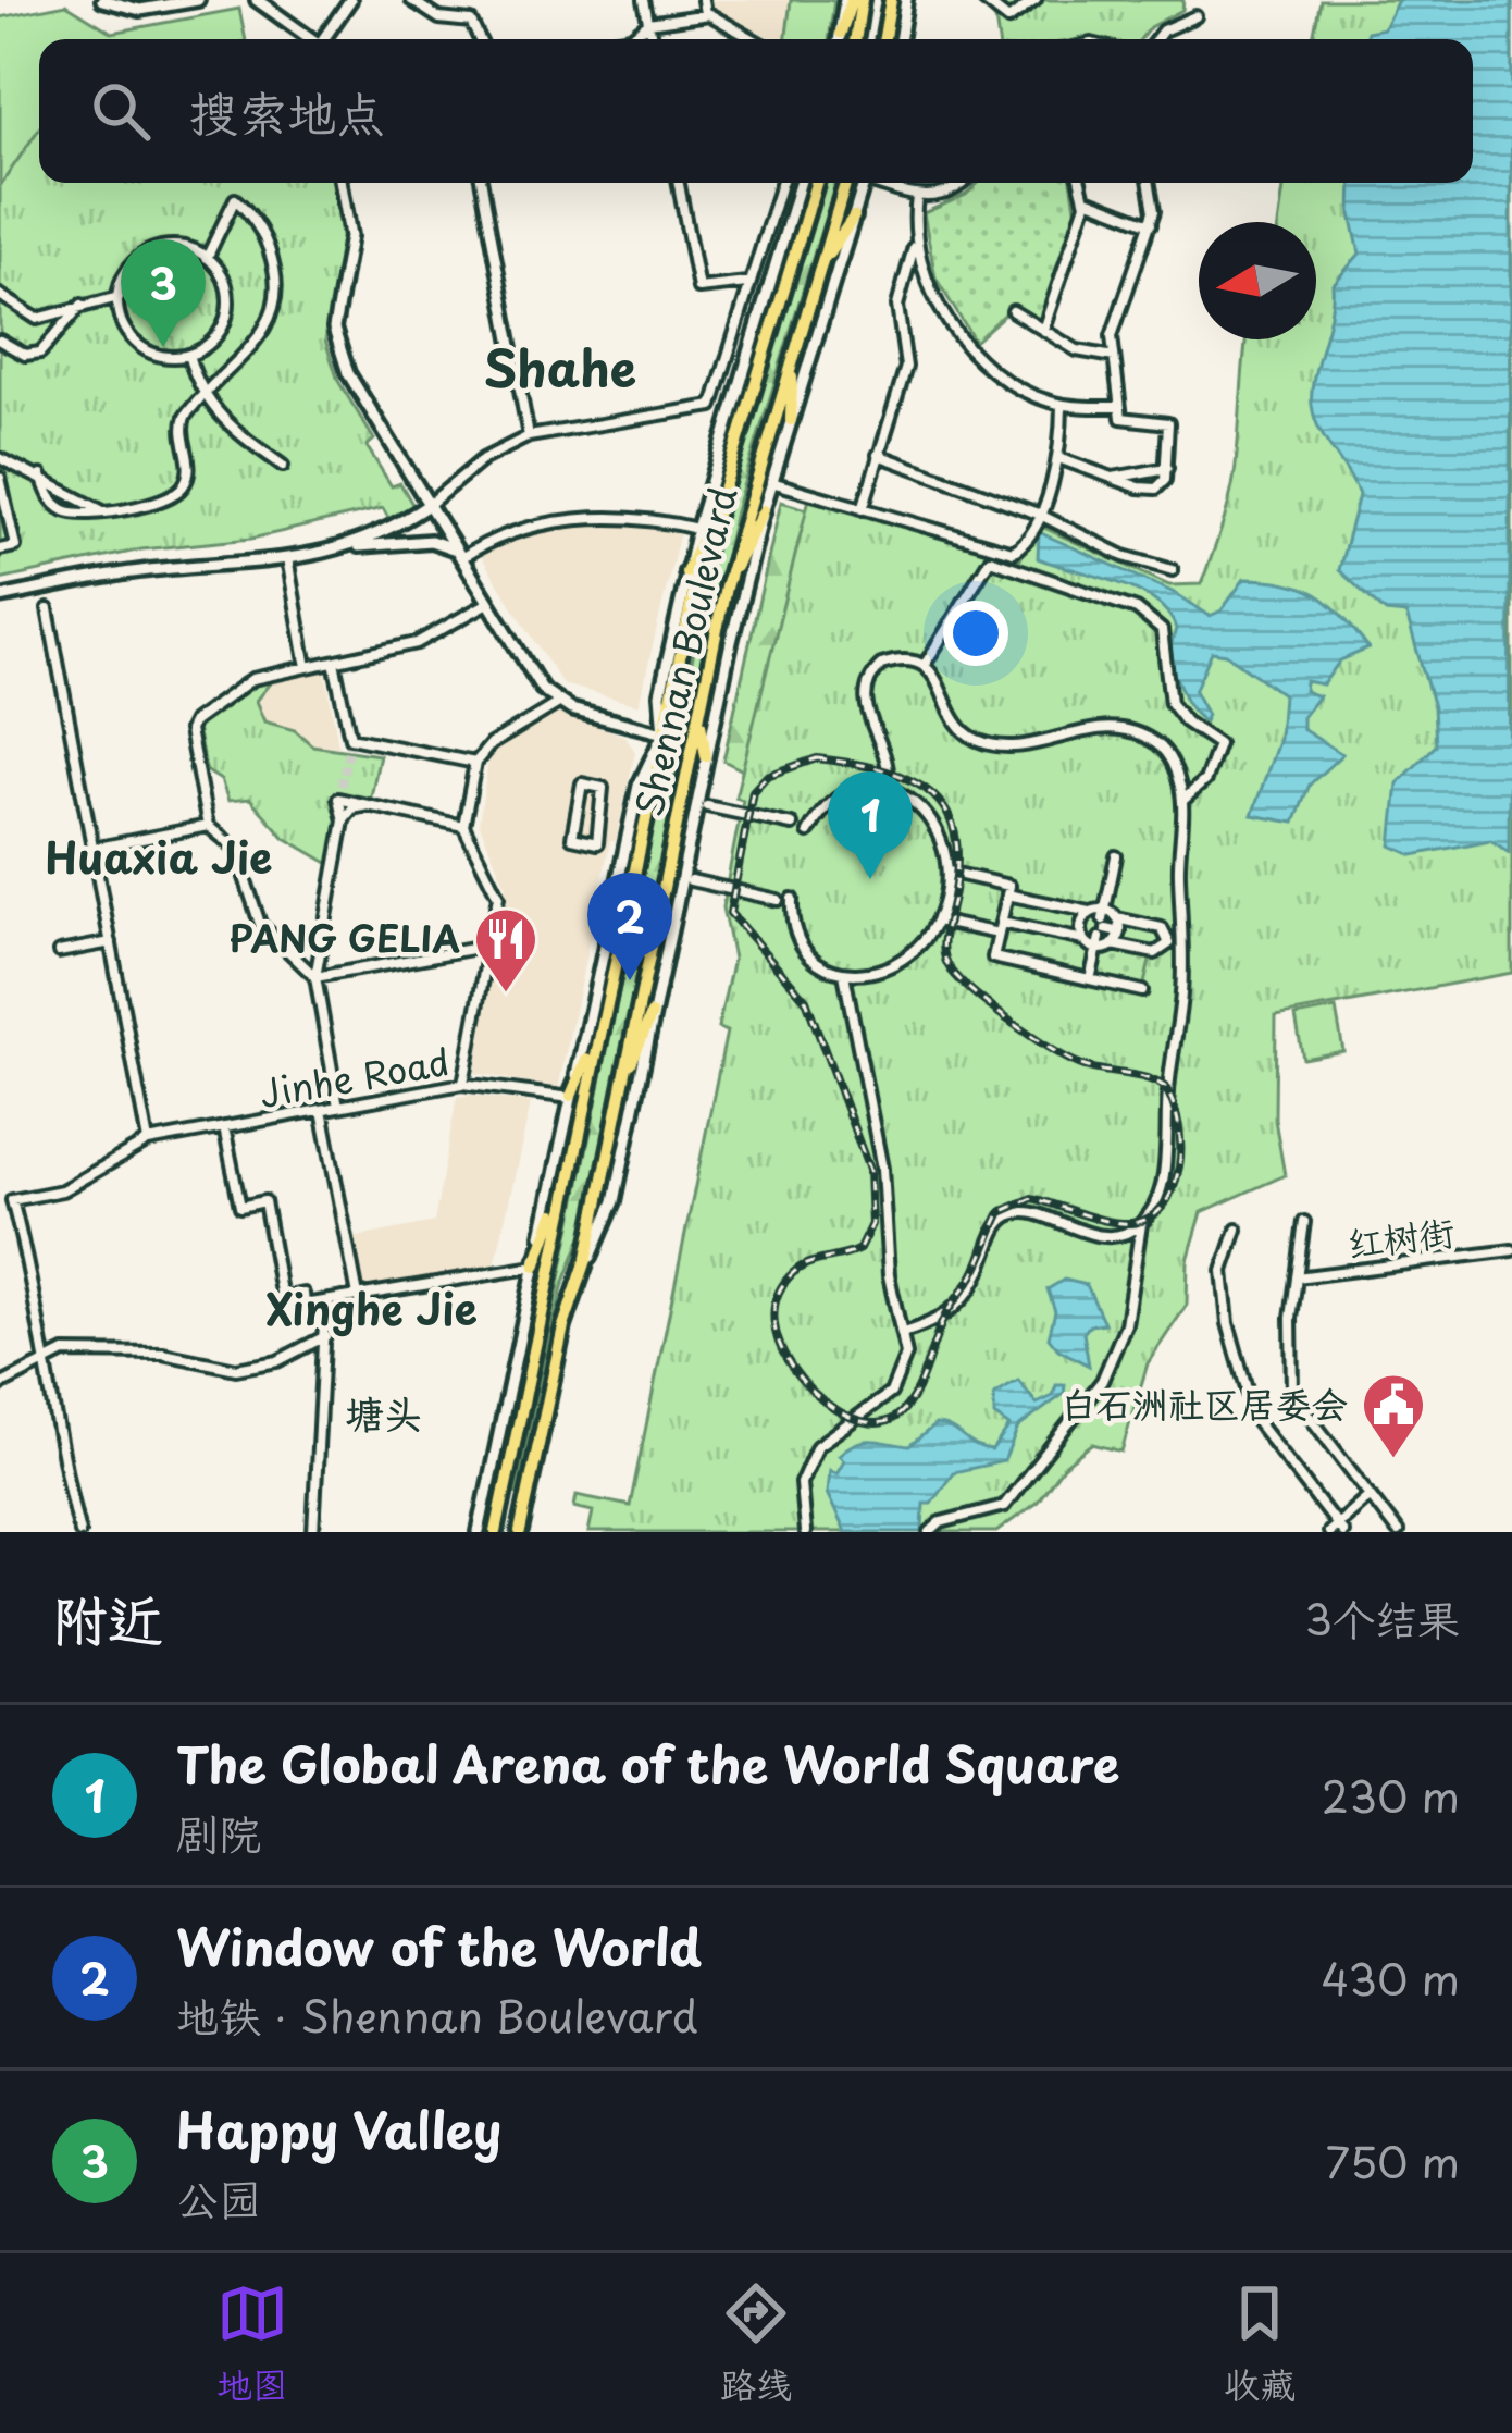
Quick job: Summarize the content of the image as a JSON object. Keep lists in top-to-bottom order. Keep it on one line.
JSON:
{"streets":{"main road":["Shennan Boulevard"],"street":["Jinhe Road","红树街"]},"districts":["Shahe","Huaxia Jie","Xinghe Jie","塘头"],"places":{"restaurant":["PANG GELIA"],"public building":["白石洲社区居委会"]},"north":"left","page":{"search":"搜索地点","pins":["3","1","2"],"heading":["附近","3个结果"],"list":[{"mark":"1","name":"The Global Arena of the World Square","note":"剧院","value":"230 m"},{"mark":"2","name":"Window of the World","note":"地铁 · Shennan Boulevard","value":"430 m"},{"mark":"3","name":"Happy Valley","note":"公园","value":"750 m"}],"nav":["地图","路线","收藏"]}}
